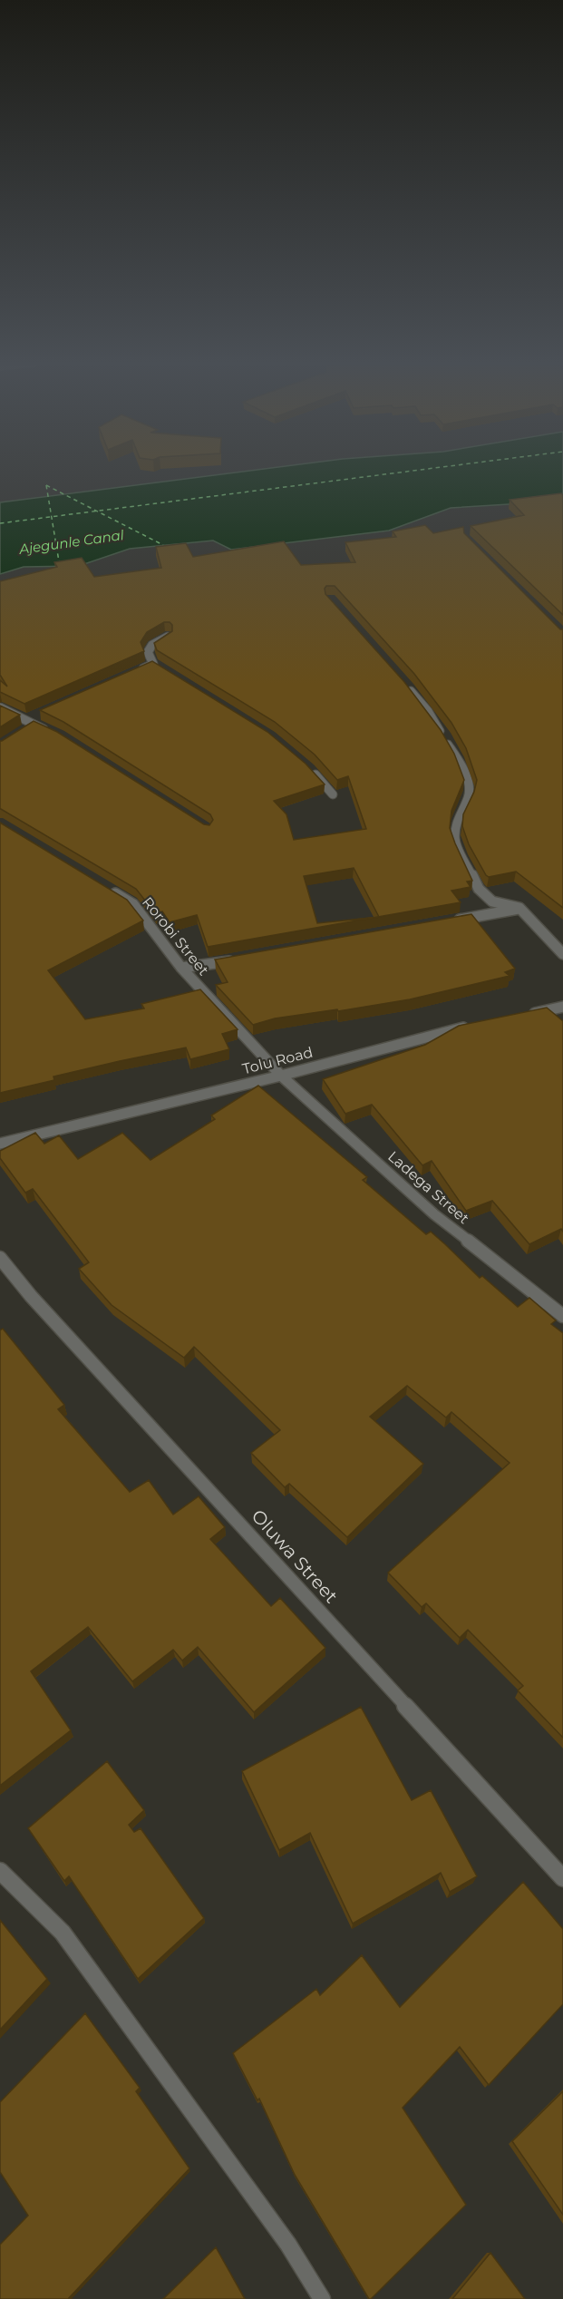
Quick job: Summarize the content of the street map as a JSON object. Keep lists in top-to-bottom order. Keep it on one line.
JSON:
{"streets":{"street":["Rorobi Street","Tolu Road","Ladega Street","Oluwa Street"]},"crossings":[["Rorobi Street","Tolu Road"],["Rorobi Street","Ladega Street"],["Tolu Road","Ladega Street"]],"water":["Ajegunle Canal"]}
